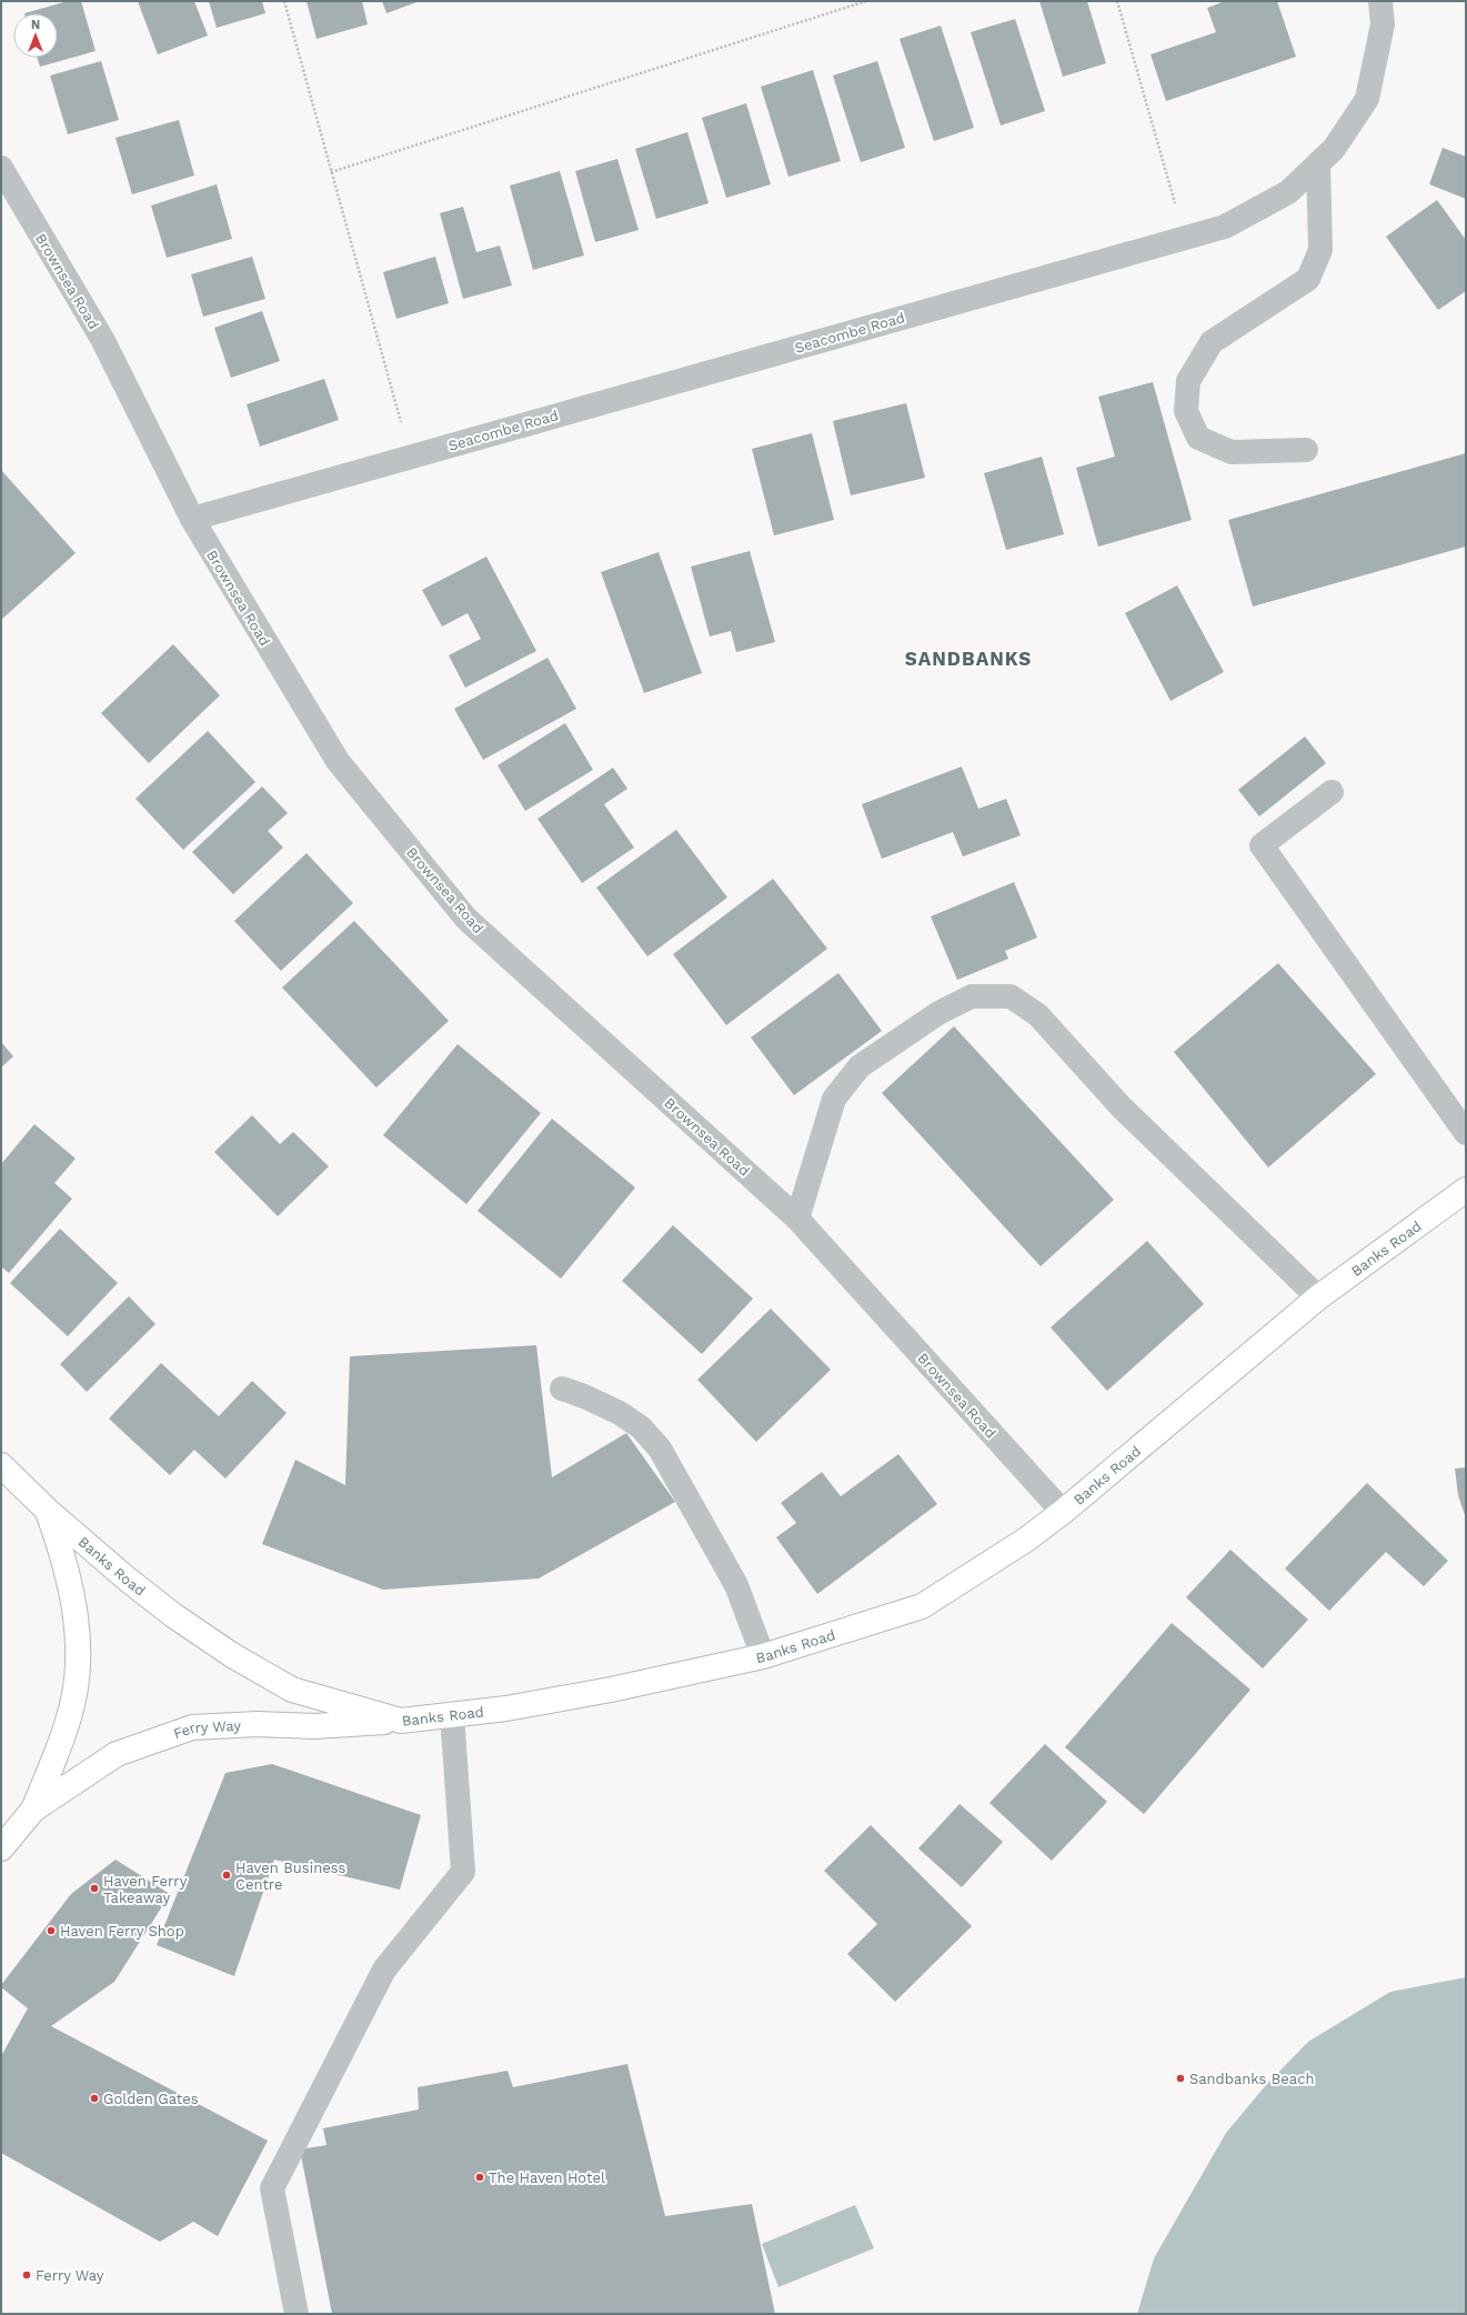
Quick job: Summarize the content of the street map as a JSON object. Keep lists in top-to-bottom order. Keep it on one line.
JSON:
{"streets":{"main road":["Banks Road","Ferry Way"],"street":["Brownsea Road","Seacombe Road"]},"crossings":[["Brownsea Road","Seacombe Road"],["Brownsea Road","Banks Road"],["Banks Road","Ferry Way"]],"districts":["SANDBANKS"],"places":["Haven Business Centre","Haven Ferry Takeaway","Haven Ferry Shop","Sandbanks Beach","Golden Gates","The Haven Hotel","Ferry Way"],"north":"top"}
